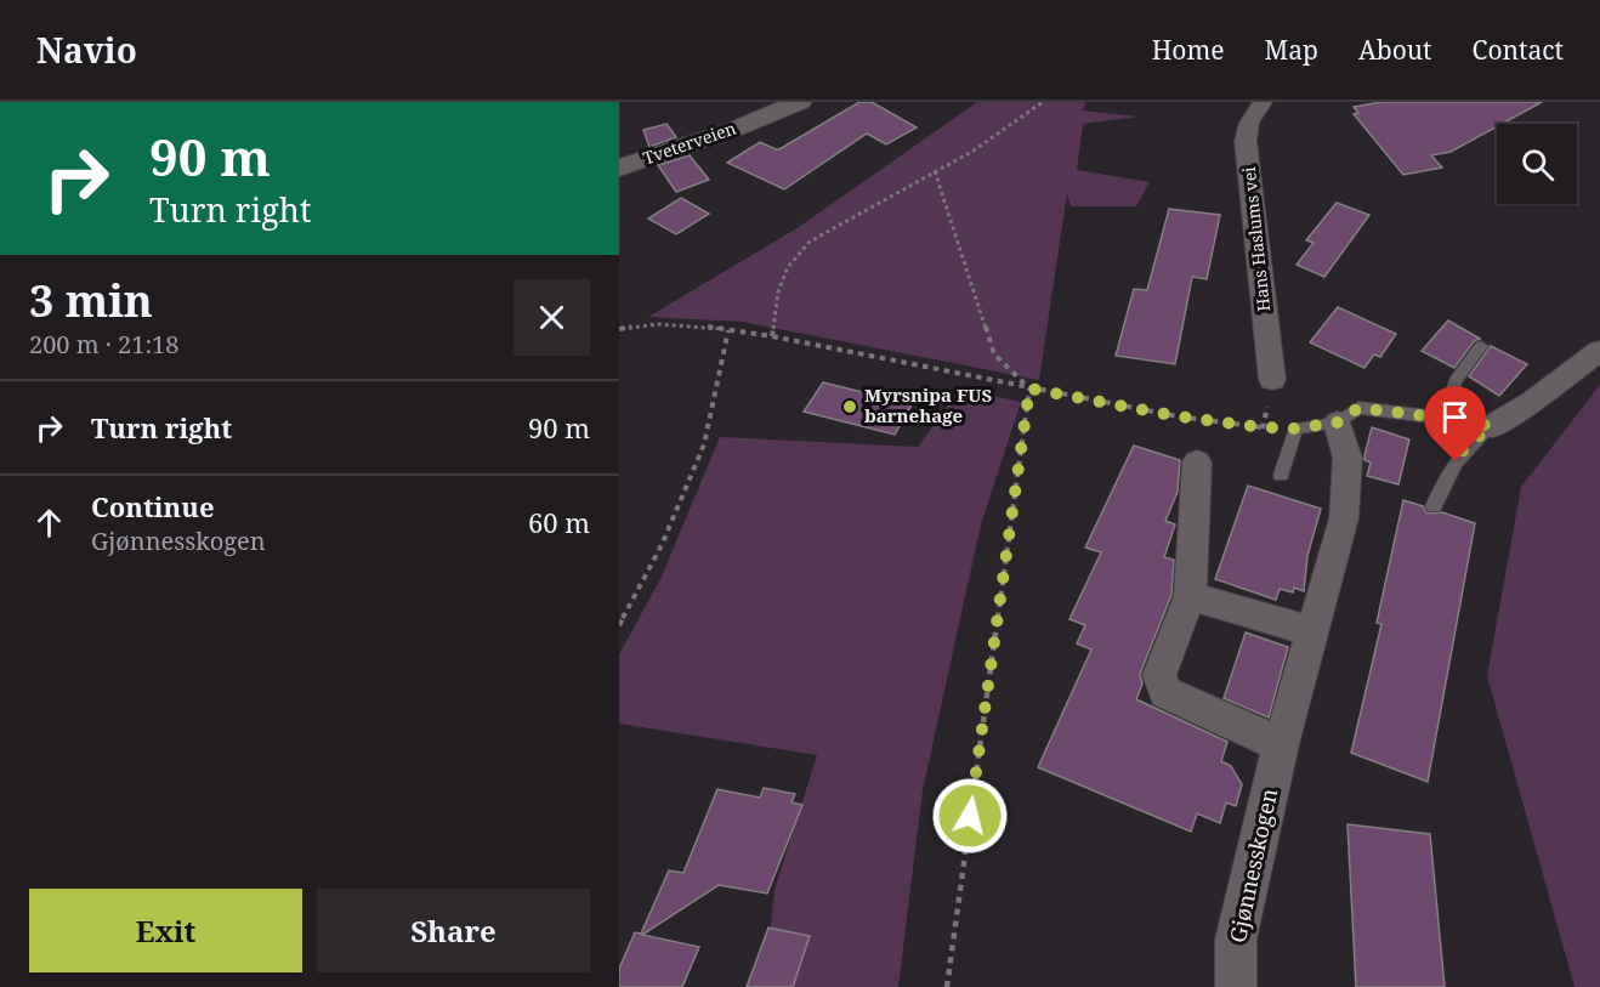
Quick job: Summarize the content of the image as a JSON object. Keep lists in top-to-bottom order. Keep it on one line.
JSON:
{"streets":{"street":["Tveterveien","Hans Haslums vei","Gjønnesskogen"]},"places":["Myrsnipa FUS barnehage"],"page":{"header":"Navio","nav":["Home","Map","About","Contact"],"turn":["90 m","Turn right"],"heading":["3 min","200 m · 21:18"],"list":[{"name":"Turn right","value":"90 m"},{"name":"Continue","note":"Gjønnesskogen","value":"60 m"}],"buttons":["Exit","Share"]}}
